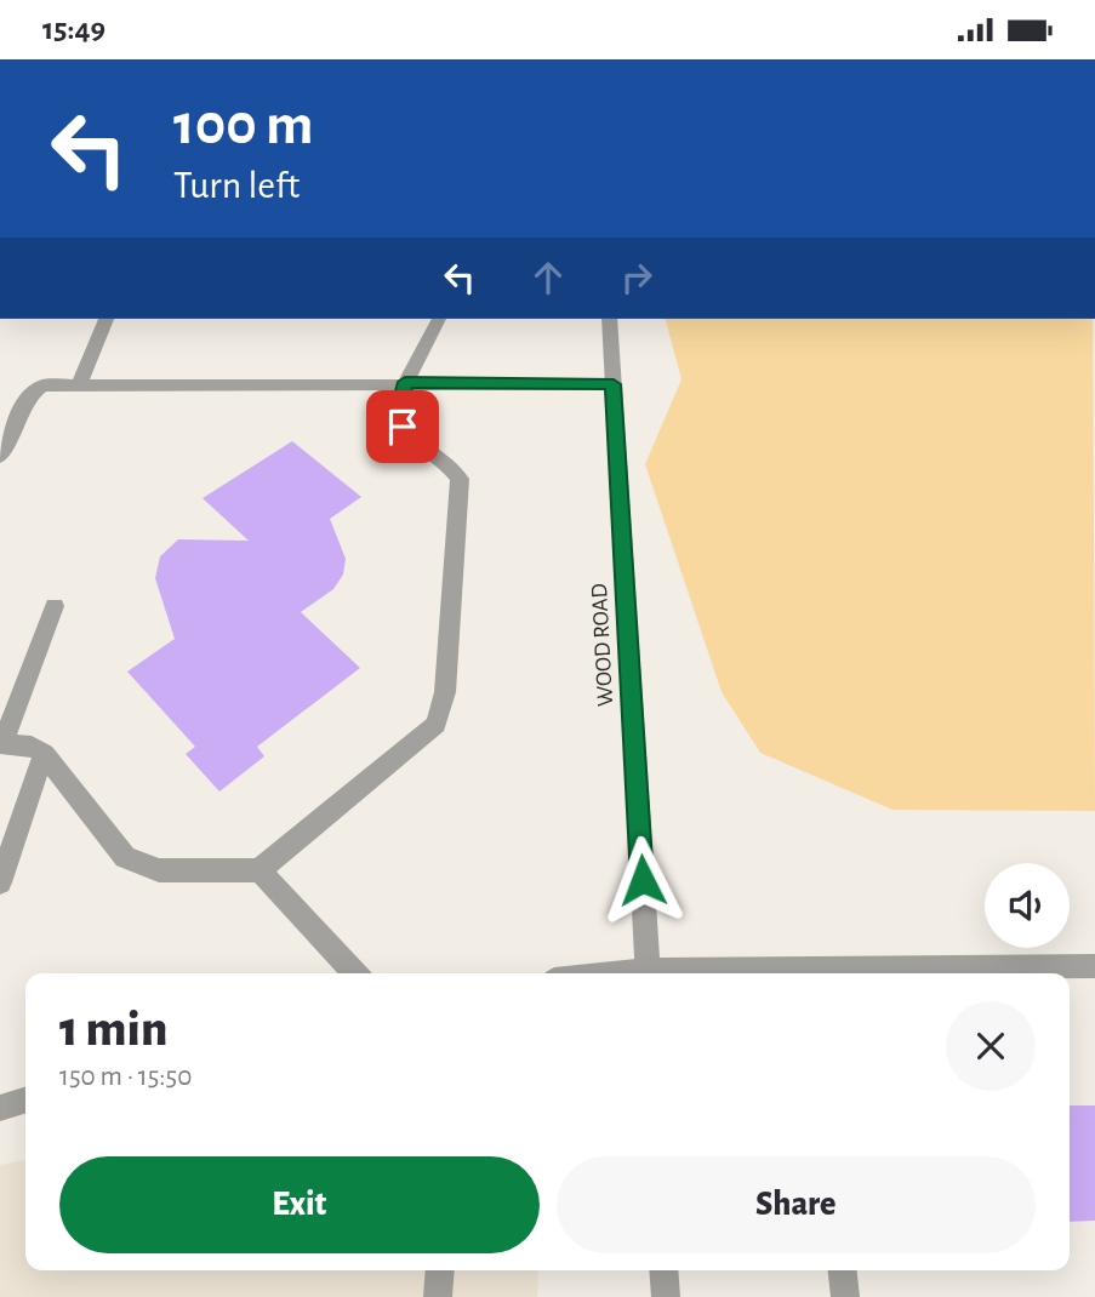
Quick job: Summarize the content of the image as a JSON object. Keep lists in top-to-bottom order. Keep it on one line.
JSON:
{"streets":{"street":["WOOD ROAD"]},"page":{"status":"15:49","turn":["100 m","Turn left"],"heading":["1 min","150 m · 15:50"],"buttons":["Exit","Share"]}}
